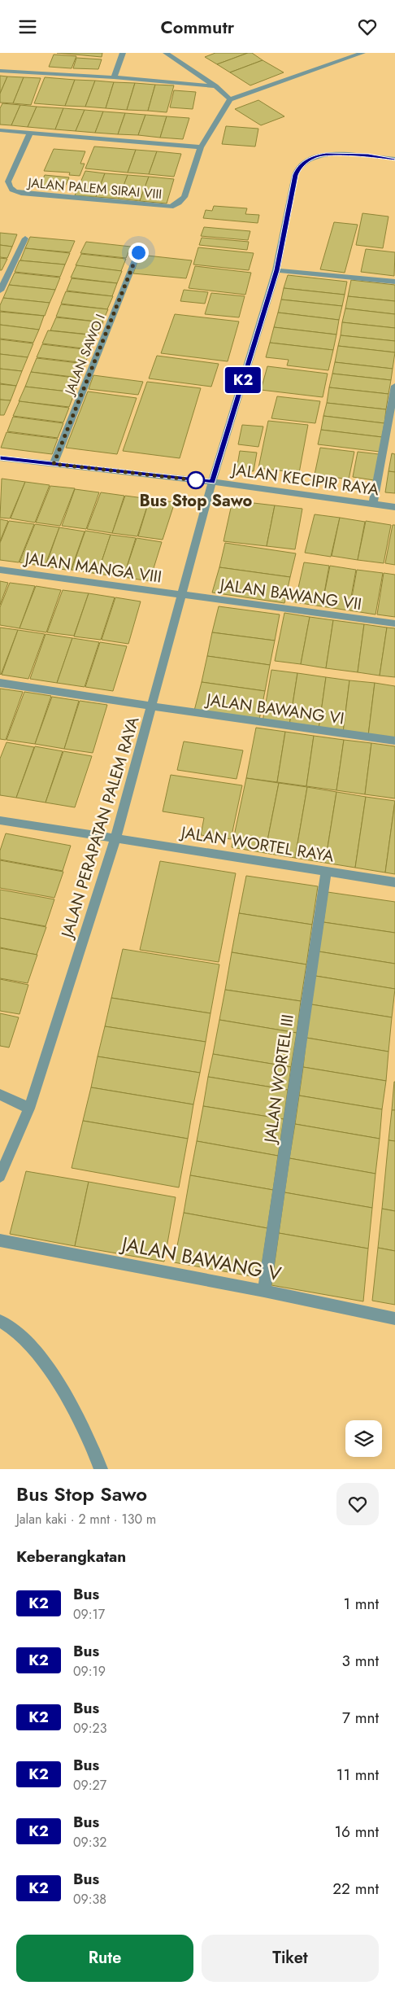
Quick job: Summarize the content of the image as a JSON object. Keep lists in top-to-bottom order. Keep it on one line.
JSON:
{"streets":{"street":["JALAN PALEM SIRAI VIII","JALAN SAWO I","JALAN KECIPIR RAYA","JALAN MANGA VIII","JALAN BAWANG VII","JALAN BAWANG VI","JALAN PERAPATAN PALEM RAYA","JALAN WORTEL RAYA","JALAN WORTEL III","JALAN BAWANG V"]},"crossings":[["JALAN SAWO I","JALAN KECIPIR RAYA"],["JALAN KECIPIR RAYA","JALAN PERAPATAN PALEM RAYA"],["JALAN MANGA VIII","JALAN BAWANG VII"],["JALAN MANGA VIII","JALAN PERAPATAN PALEM RAYA"],["JALAN BAWANG VII","JALAN PERAPATAN PALEM RAYA"],["JALAN BAWANG VI","JALAN PERAPATAN PALEM RAYA"],["JALAN PERAPATAN PALEM RAYA","JALAN WORTEL RAYA"],["JALAN WORTEL RAYA","JALAN WORTEL III"],["JALAN WORTEL III","JALAN BAWANG V"]],"places":["Bus Stop Sawo"],"lines":["bus line K2"],"page":{"header":"Commutr","on_map":"K2","heading":[["Bus Stop Sawo","Jalan kaki · 2 mnt · 130 m"],"Keberangkatan"],"list":[{"mark":"K2","name":"Bus","note":"09:17","value":"1 mnt"},{"mark":"K2","name":"Bus","note":"09:19","value":"3 mnt"},{"mark":"K2","name":"Bus","note":"09:23","value":"7 mnt"},{"mark":"K2","name":"Bus","note":"09:27","value":"11 mnt"},{"mark":"K2","name":"Bus","note":"09:32","value":"16 mnt"},{"mark":"K2","name":"Bus","note":"09:38","value":"22 mnt"}],"buttons":["Rute","Tiket"]}}
